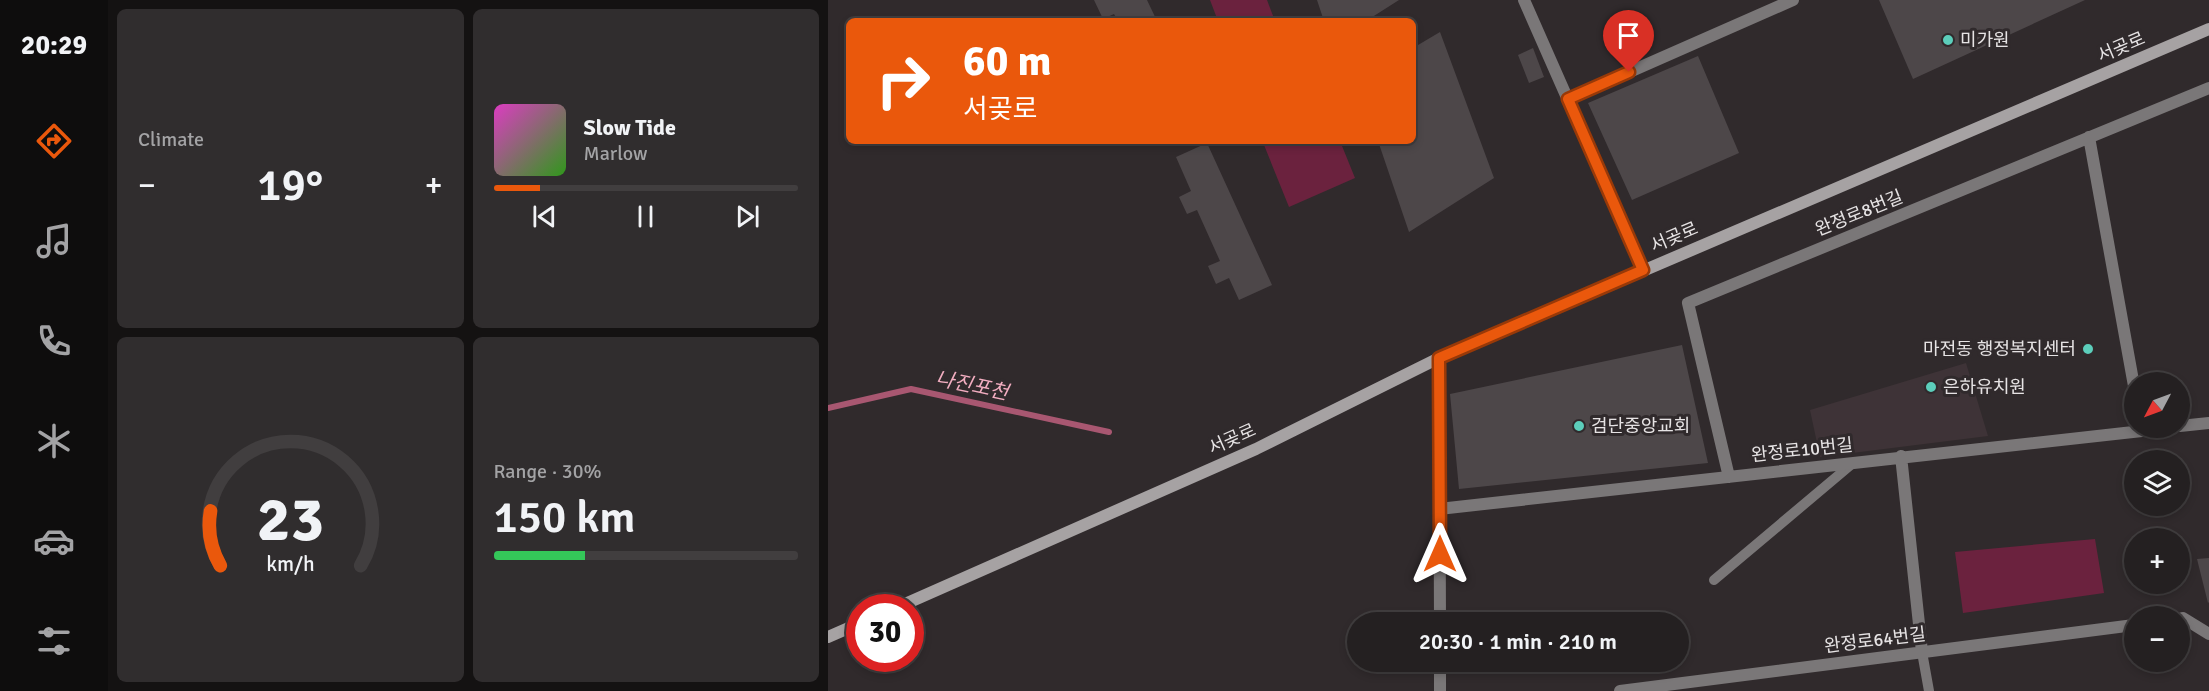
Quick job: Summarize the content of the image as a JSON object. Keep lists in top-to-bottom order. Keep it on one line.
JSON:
{"streets":{"main road":["서곶로"],"street":["완정로8번길","완정로10번길","완정로64번길"]},"crossings":[["완정로8번길","완정로10번길"]],"water":["나진포천"],"places":["미가원","마전동 행정복지센터","은하유치원","검단중앙교회"],"north":"bottom left","page":{"tabs":"20:29","tile":["Climate",["Range · 30%","150 km"]],"turn":["60 m","서곶로"],"song":["Slow Tide","Marlow"],"heat":["−","19°","+"],"map_buttons":["+","−"],"limit":"30","trip":"20:30 · 1 min · 210 m","gauge":["23","km/h"]}}
